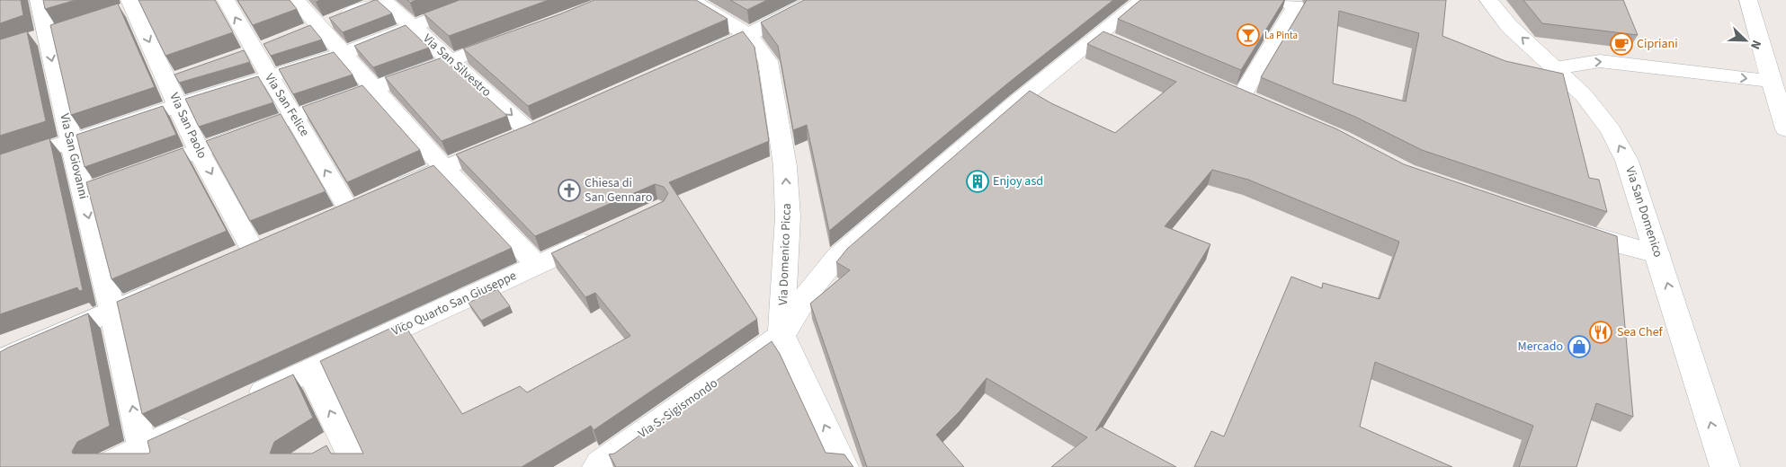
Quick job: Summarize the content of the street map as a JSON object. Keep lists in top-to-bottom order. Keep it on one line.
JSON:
{"streets":{"street":["Via San Silvestro","Via San Felice","Via San Paolo","Via San Giovanni","Via San Domenico","Via Domenico Picca","Vico Quarto San Giuseppe","Via S. Sigismondo"]},"crossings":[["Via Domenico Picca","Via S. Sigismondo"]],"one_way":["Via San Domenico","Via Domenico Picca"],"places":{"bar":["La Pinta"],"cafe":["Cipriani"],"building":["Enjoy asd"],"church":["Chiesa di San Gennaro"],"restaurant":["Sea Chef"],"shop":["Mercado"]},"north":"bottom right"}
